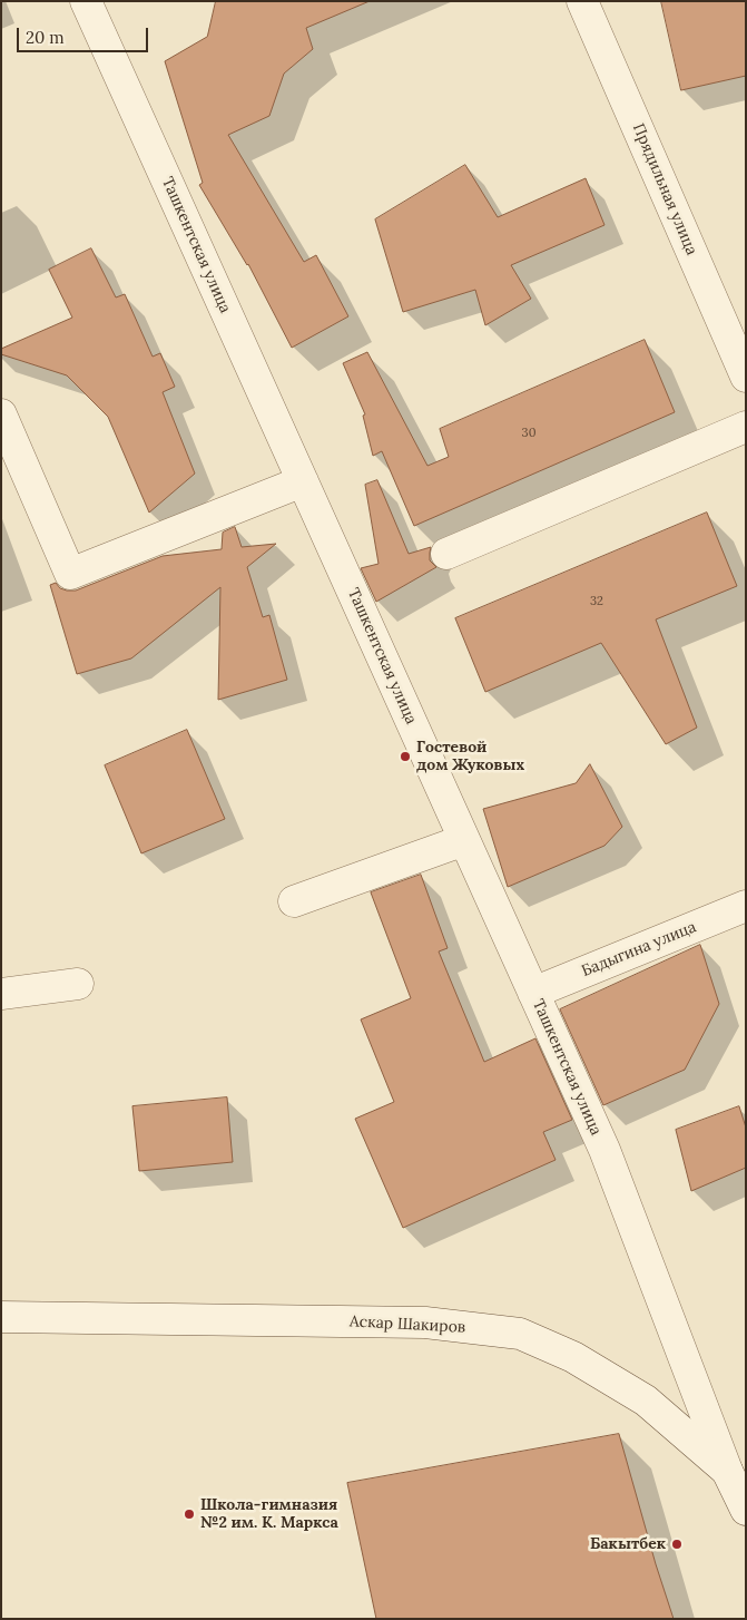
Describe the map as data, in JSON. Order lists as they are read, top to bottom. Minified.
{"streets":{"street":["Прядильная улица","Ташкентская улица","Бадыгина улица","Аскар Шакиров"]},"crossings":[["Ташкентская улица","Бадыгина улица"],["Ташкентская улица","Аскар Шакиров"]],"places":["Гостевой дом Жуковых","Школа-гимназия №2 им. К. Маркса","Бакытбек"],"house_numbers":["30","32"],"scale_bar":"20 m"}
